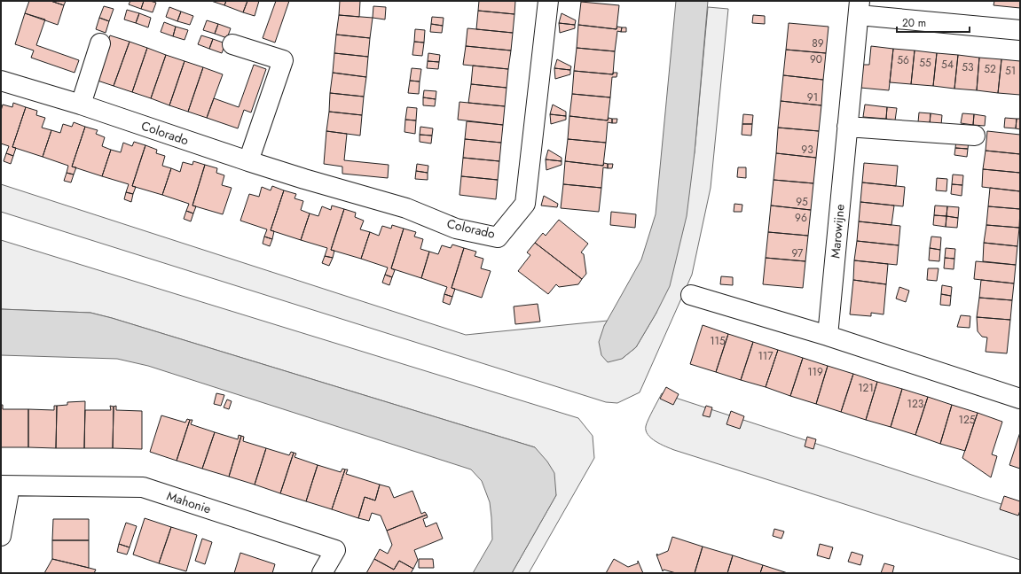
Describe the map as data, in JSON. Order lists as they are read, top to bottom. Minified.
{"streets":{"street":["Colorado","Marowijne","Mahonie"]},"house_numbers":["89","90","56","55","54","53","52","51","91","93","95","96","97","115","117","119","121","123","125"],"scale_bar":"20 m"}
